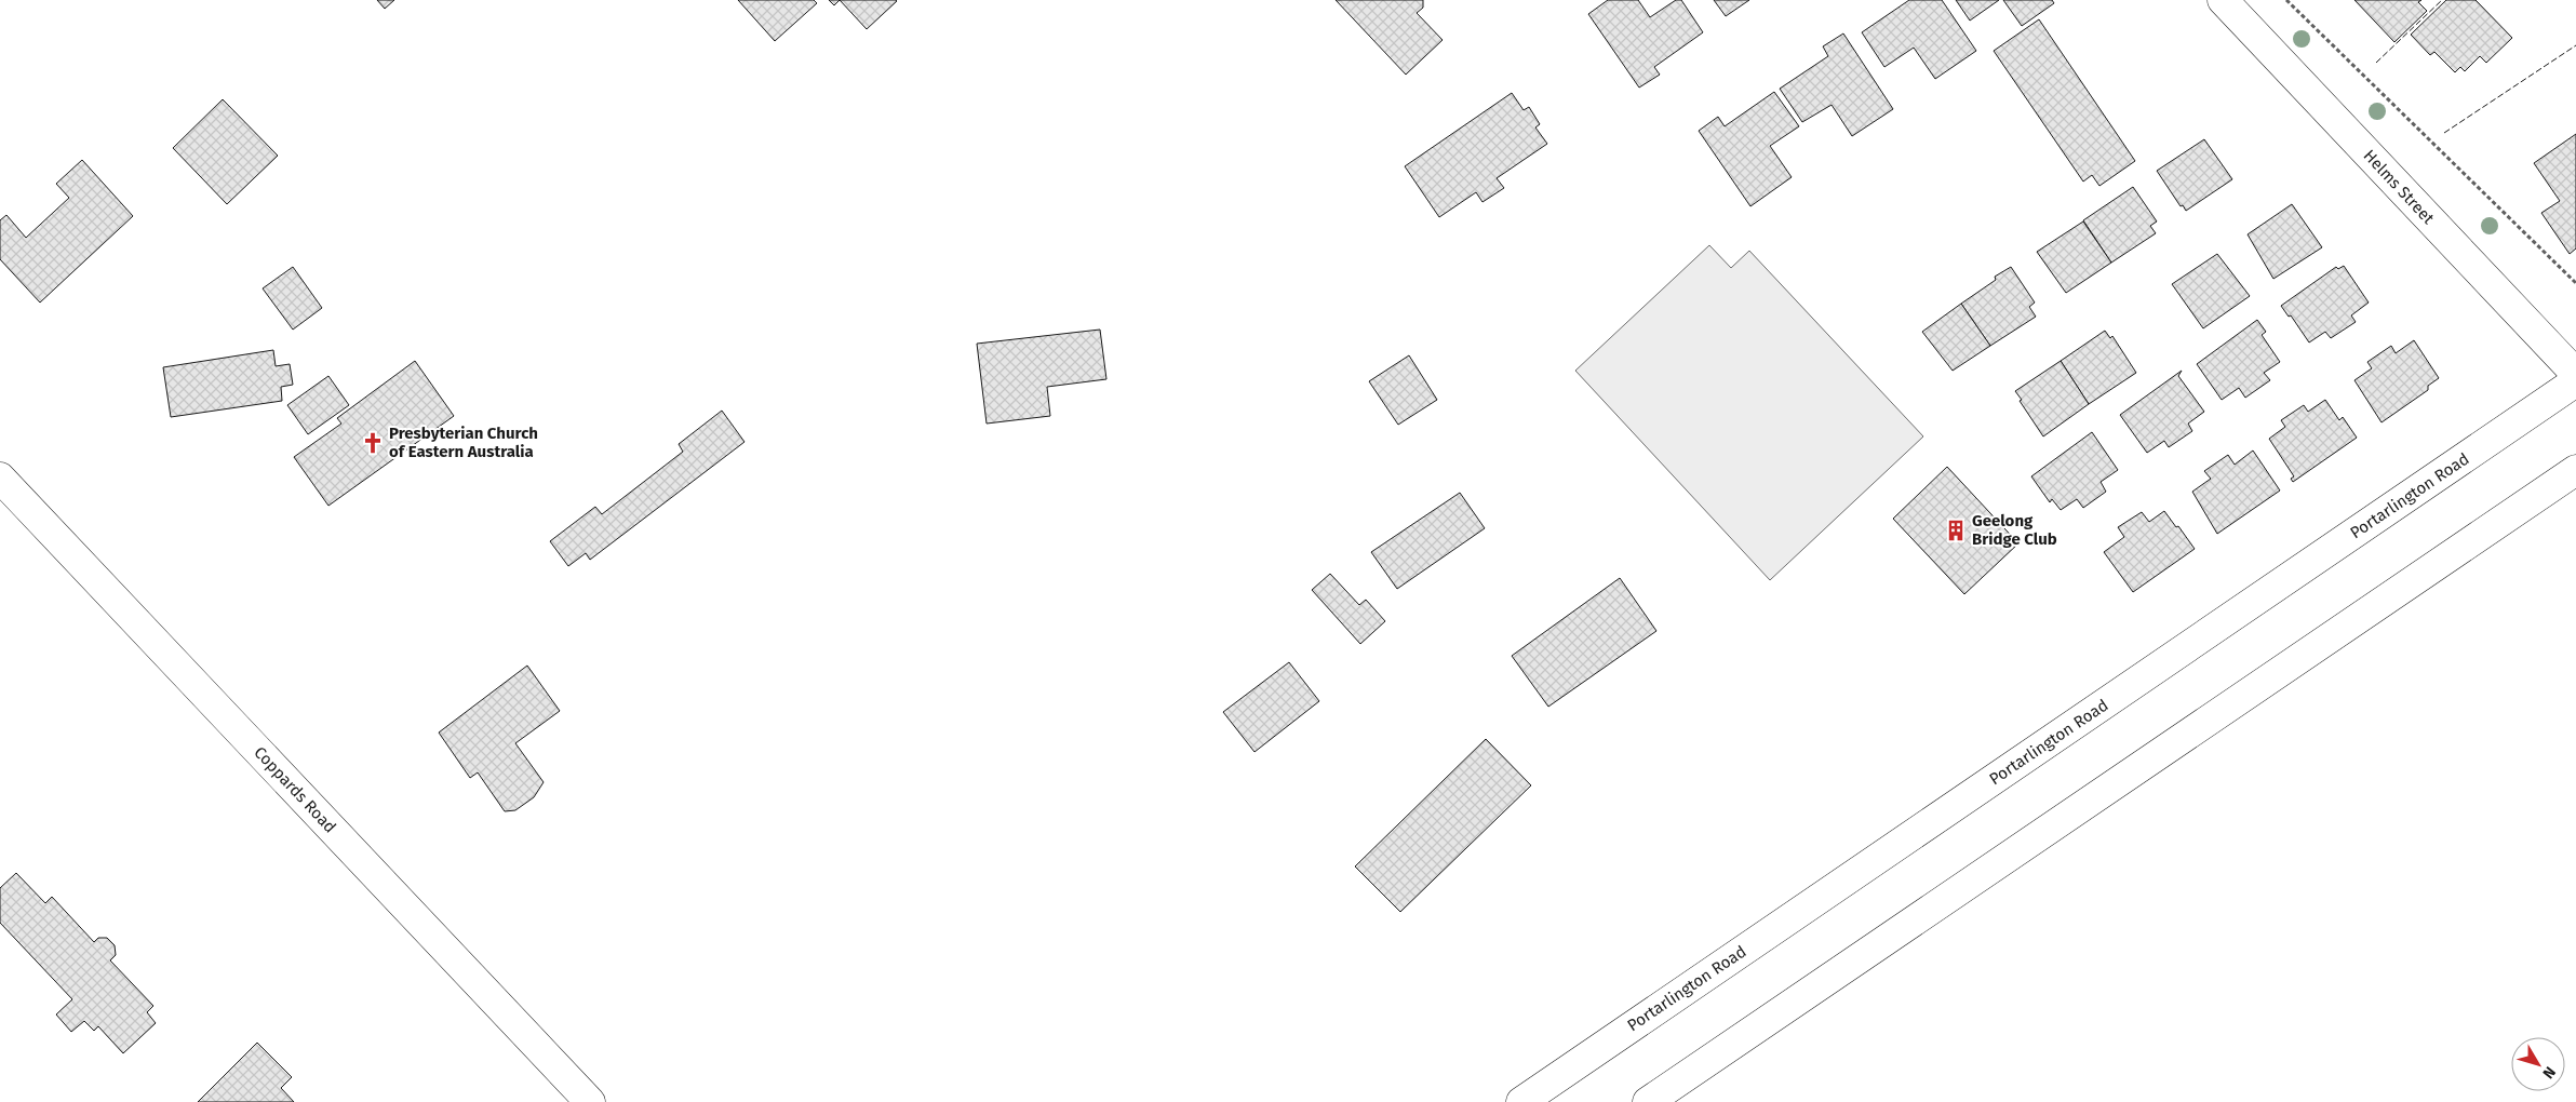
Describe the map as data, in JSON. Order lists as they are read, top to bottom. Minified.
{"streets":{"main road":["Helms Street","Portarlington Road","Coppards Road"]},"places":{"church":["Presbyterian Church of Eastern Australia"],"building":["Geelong Bridge Club"]},"north":"bottom right"}
